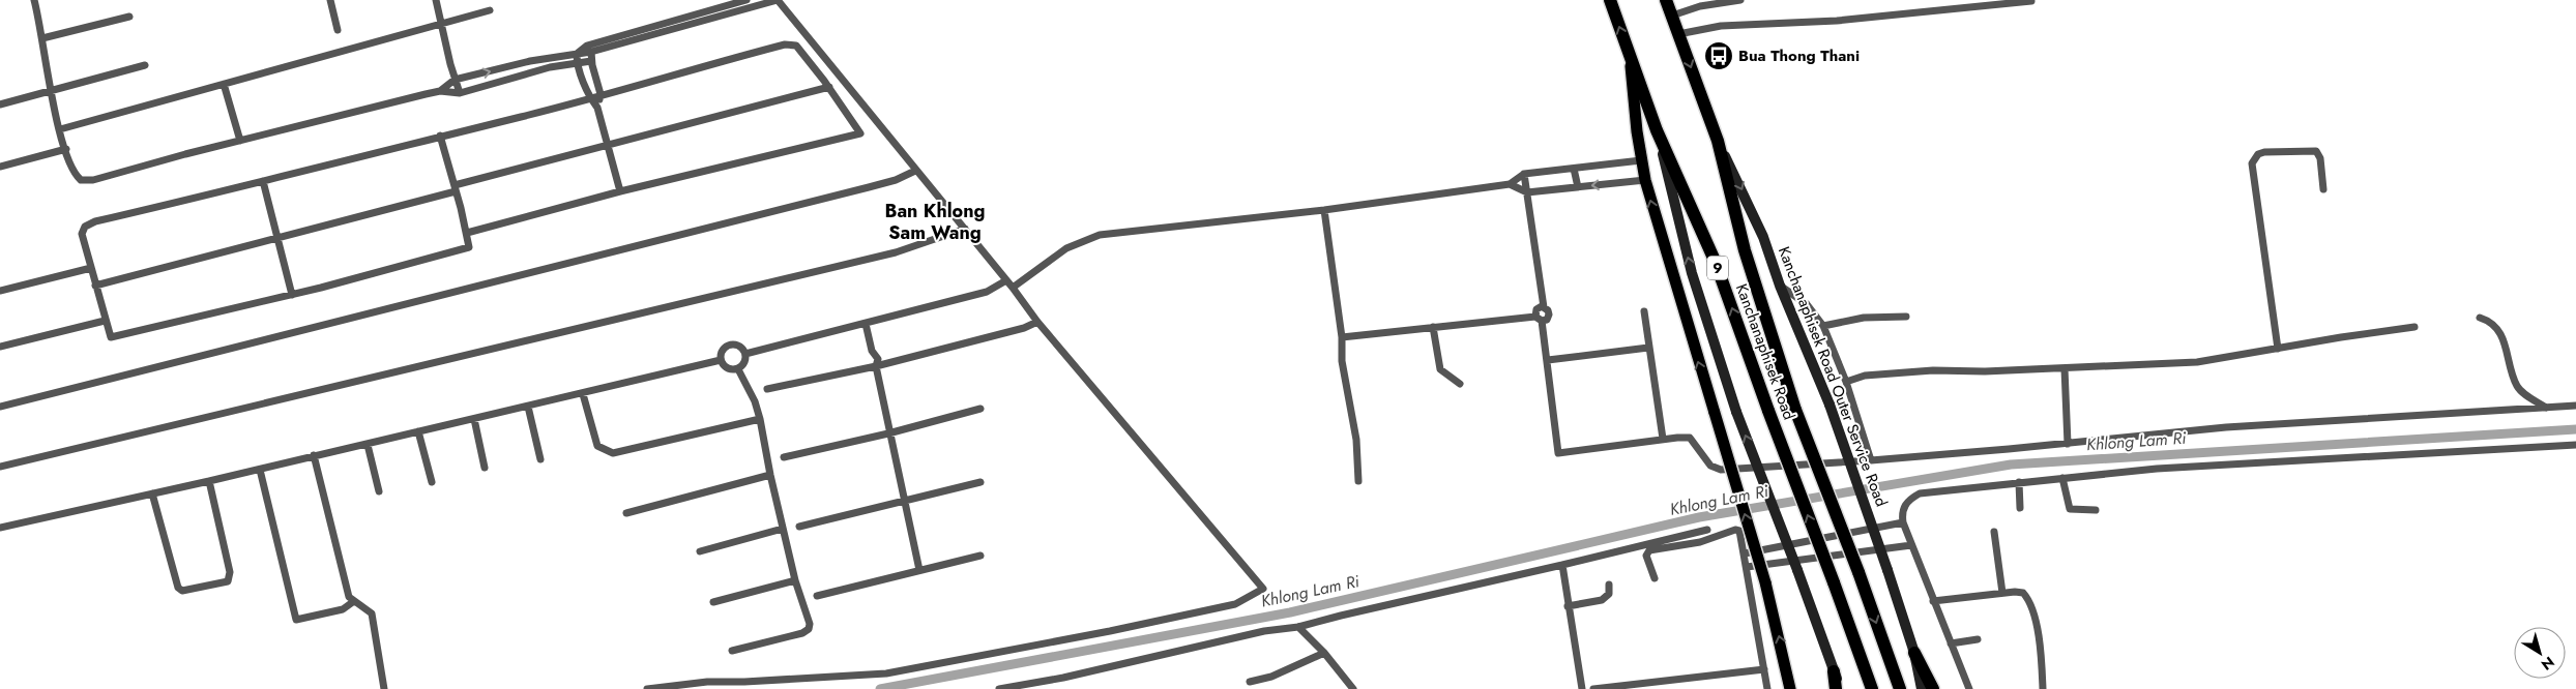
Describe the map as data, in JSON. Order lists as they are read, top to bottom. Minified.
{"streets":{"highway":["9","Kanchanaphisek Road"],"main road":["Kanchanaphisek Road Outer Service Road"]},"crossings":[["Kanchanaphisek Road","Kanchanaphisek Road Outer Service Road"]],"districts":["Ban Khlong Sam Wang"],"water":["Khlong Lam Ri"],"places":{"bus stop":["Bua Thong Thani"]},"north":"bottom right"}
